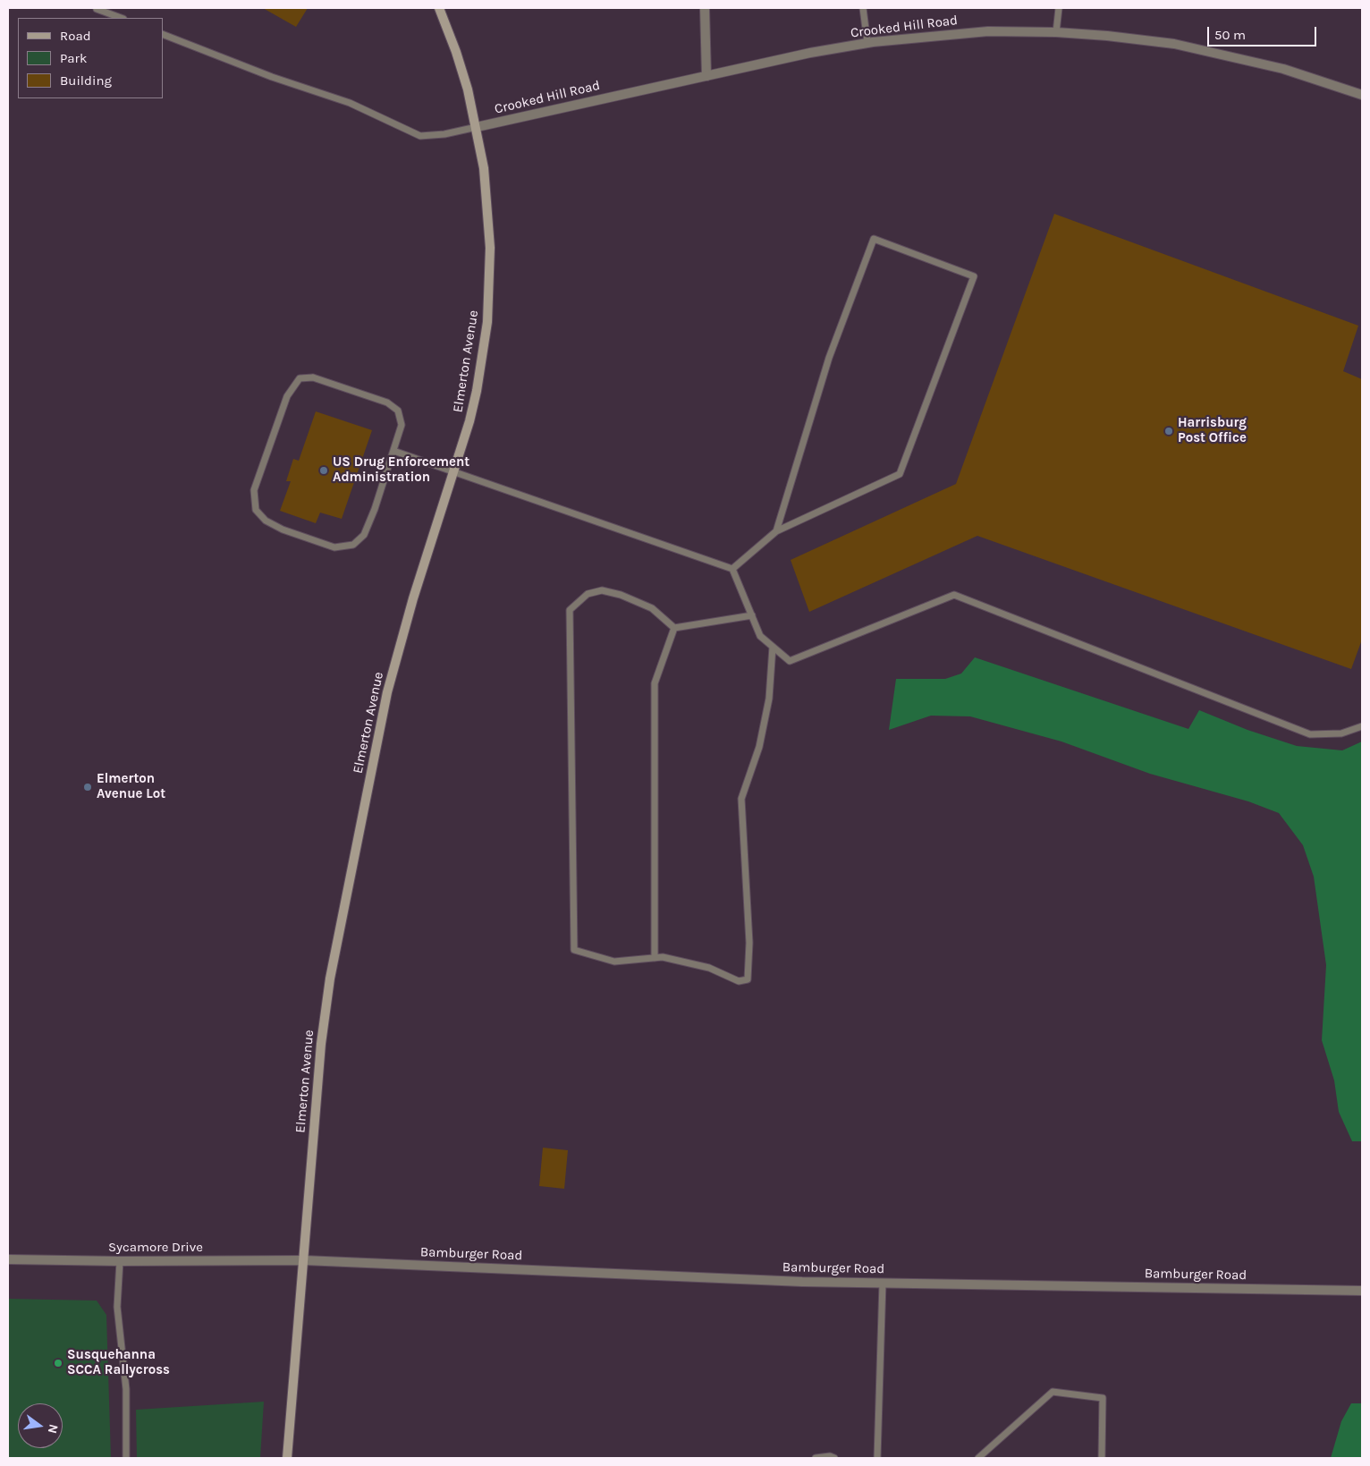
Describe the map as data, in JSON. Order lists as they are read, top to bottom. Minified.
{"streets":{"main road":["Elmerton Avenue"],"street":["Crooked Hill Road","Sycamore Drive","Bamburger Road"]},"crossings":[["Crooked Hill Road","Elmerton Avenue"],["Elmerton Avenue","Sycamore Drive"],["Elmerton Avenue","Bamburger Road"],["Sycamore Drive","Bamburger Road"]],"places":["Harrisburg Post Office","US Drug Enforcement Administration","Elmerton Avenue Lot","Susquehanna SCCA Rallycross"],"legend":["Road","Park","Building"],"scale_bar":"50 m","north":"right"}
